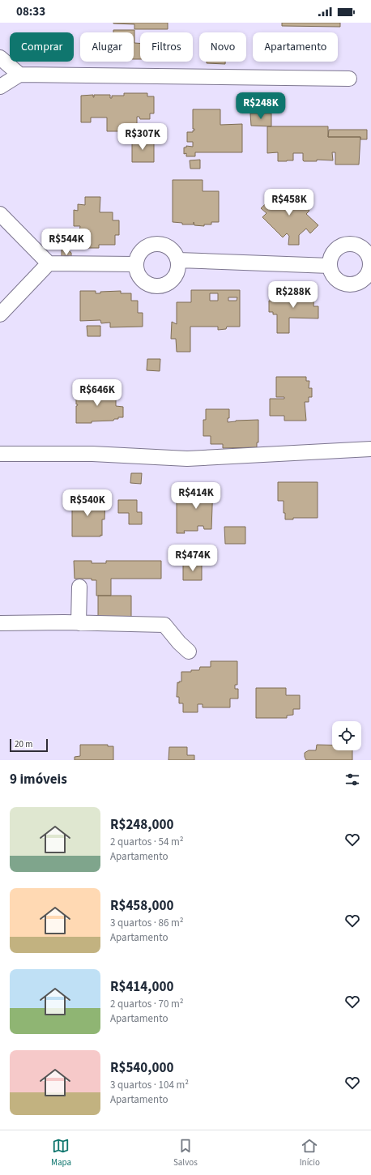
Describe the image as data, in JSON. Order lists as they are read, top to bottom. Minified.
{"scale_bar":"20 m","page":{"status":"08:33","chip":["Comprar","Alugar","Filtros","Novo","Apartamento"],"price":["R$248K","R$307K","R$458K","R$544K","R$288K","R$646K","R$414K","R$540K","R$474K"],"scale":"20 m","heading":"9 imóveis","list":[{"name":"R$248,000","note":"2 quartos · 54 m² · Apartamento"},{"name":"R$458,000","note":"3 quartos · 86 m² · Apartamento"},{"name":"R$414,000","note":"2 quartos · 70 m² · Apartamento"},{"name":"R$540,000","note":"3 quartos · 104 m² · Apartamento"}],"tabs":["Mapa","Salvos","Início"]}}
